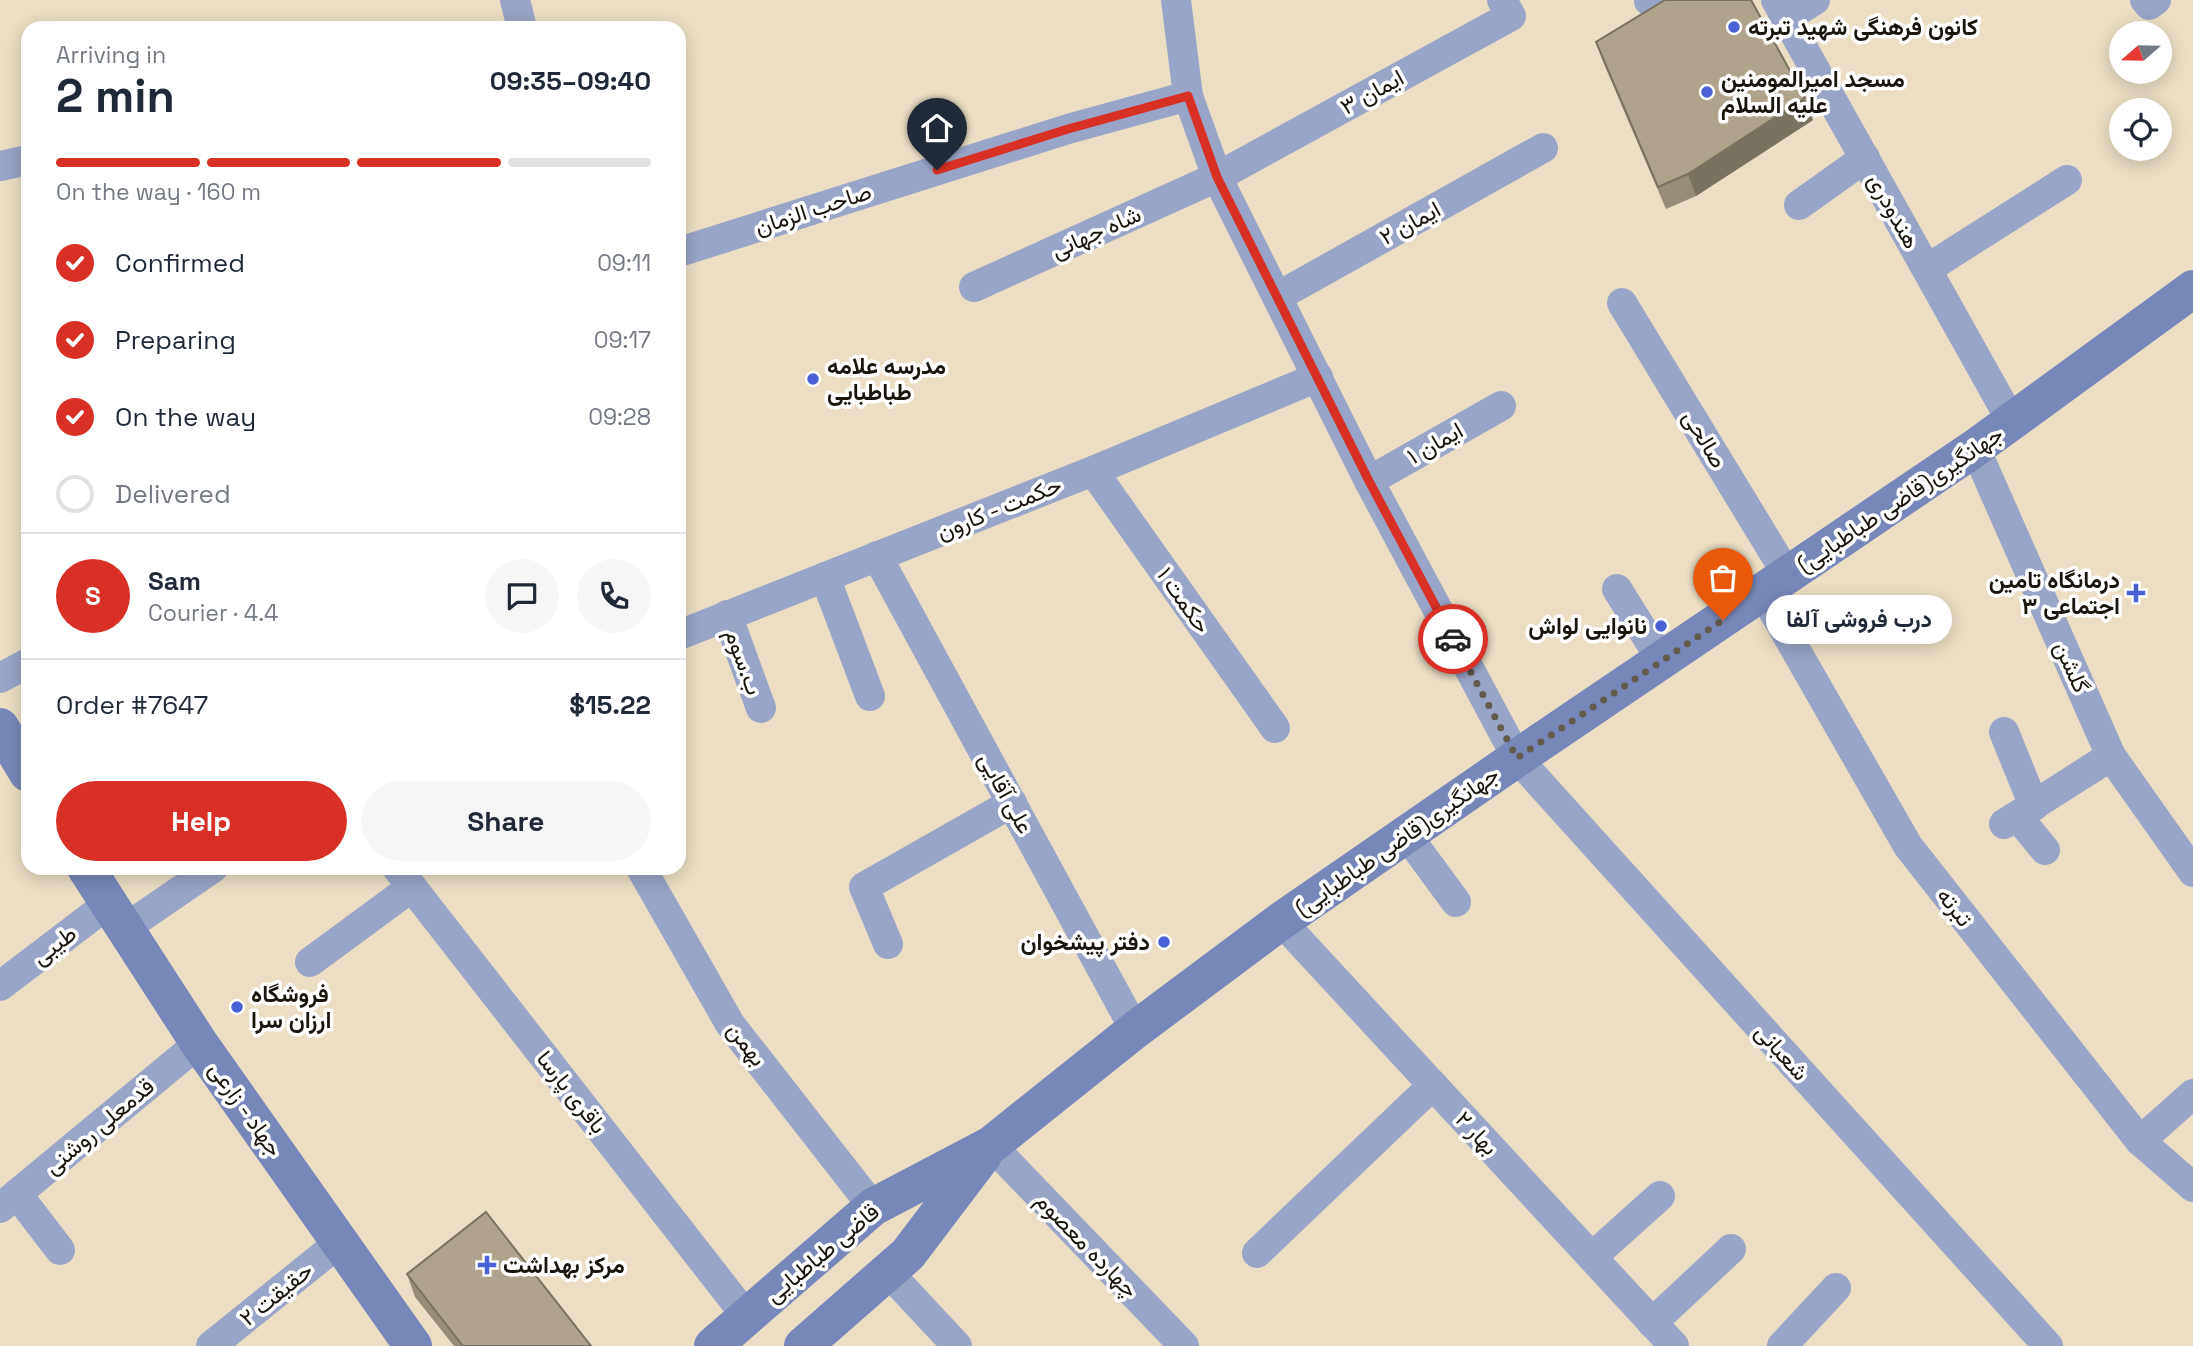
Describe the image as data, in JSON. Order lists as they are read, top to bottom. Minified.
{"streets":{"street":["ایمان ۳","صاحب الزمان","هندودری","ایمان ۲","شاه جهانی","صالحی","ایمان ۱","جهانگیری(قاضی طباطبایی)","حکمت - کارون","حکمت ۱","ب.سوم","گلشن","علی آقایی","تبرته","طیبی","بهمن","شعبانی","باقری پارسا","جهاد - زارعی","قدمعلی روشنی","بهار ۲","چهارده معصوم","قاضی طباطبایی","حقیقت ۲"]},"crossings":[["ایمان ۳","شاه جهانی"],["ایمان ۳","شعبانی"],["صاحب الزمان","شعبانی"],["هندودری","جهانگیری(قاضی طباطبایی)"],["ایمان ۲","شعبانی"],["شاه جهانی","شعبانی"],["صالحی","جهانگیری(قاضی طباطبایی)"],["صالحی","تبرته"],["ایمان ۱","شعبانی"],["جهانگیری(قاضی طباطبایی)","گلشن"],["جهانگیری(قاضی طباطبایی)","علی آقایی"],["جهانگیری(قاضی طباطبایی)","تبرته"],["جهانگیری(قاضی طباطبایی)","شعبانی"],["جهانگیری(قاضی طباطبایی)","بهار ۲"],["جهانگیری(قاضی طباطبایی)","چهارده معصوم"],["جهانگیری(قاضی طباطبایی)","قاضی طباطبایی"],["حکمت - کارون","حکمت ۱"],["حکمت - کارون","ب.سوم"],["حکمت - کارون","علی آقایی"],["حکمت - کارون","شعبانی"],["طیبی","جهاد - زارعی"],["بهمن","قاضی طباطبایی"],["باقری پارسا","قاضی طباطبایی"],["جهاد - زارعی","قدمعلی روشنی"],["جهاد - زارعی","حقیقت ۲"],["چهارده معصوم","قاضی طباطبایی"]],"places":{"other":["کانون فرهنگی شهید تبرته","مسجد امیرالمومنین علیه السلام","مدرسه علامه طباطبایی","درب فروشی آلفا","نانوایی لواش","دفتر پیشخوان","فروشگاه ارزان سرا"],"health":["درمانگاه تامین اجتماعی ۳","مرکز بهداشت"]},"north":"left","page":{"heading":["2 min","Arriving in","09:35–09:40"],"panel":["Sam","Courier · 4.4","Order #7647","$15.22"],"bar":"On the way · 160 m","list":[["Confirmed","09:11"],["Preparing","09:17"],["On the way","09:28"],"Delivered"],"round":"S","bubble":"درب فروشی آلفا","buttons":["Help","Share"]}}
